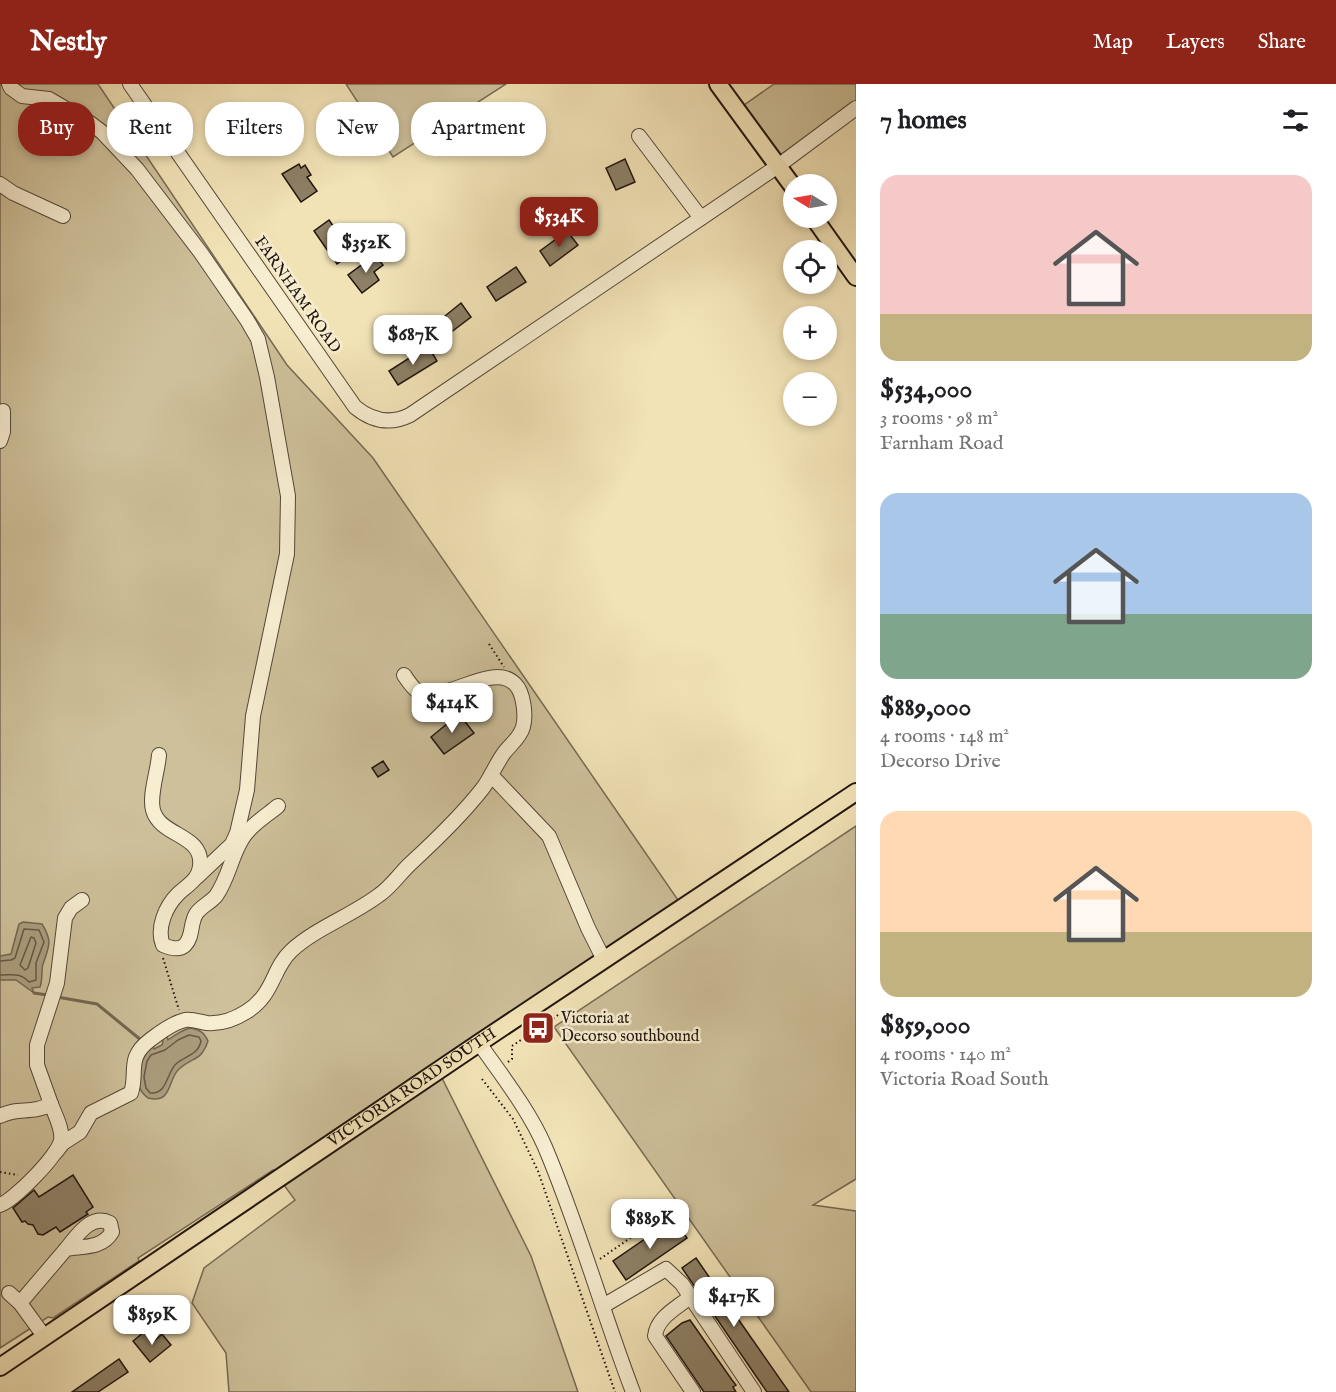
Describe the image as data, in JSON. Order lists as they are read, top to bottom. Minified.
{"streets":{"main road":["VICTORIA ROAD SOUTH"],"street":["FARNHAM ROAD"]},"places":{"bus stop":["Victoria at Decorso southbound"]},"north":"left","page":{"header":"Nestly","nav":["Map","Layers","Share"],"heading":"7 homes","chip":["Buy","Rent","Filters","New","Apartment"],"list":[{"name":"$534,000","note":"3 rooms · 98 m² · Farnham Road"},{"name":"$889,000","note":"4 rooms · 148 m² · Decorso Drive"},{"name":"$859,000","note":"4 rooms · 140 m² · Victoria Road South"}],"map_buttons":["+","−"],"price":["$534K","$352K","$687K","$414K","$889K","$417K","$859K"]}}
